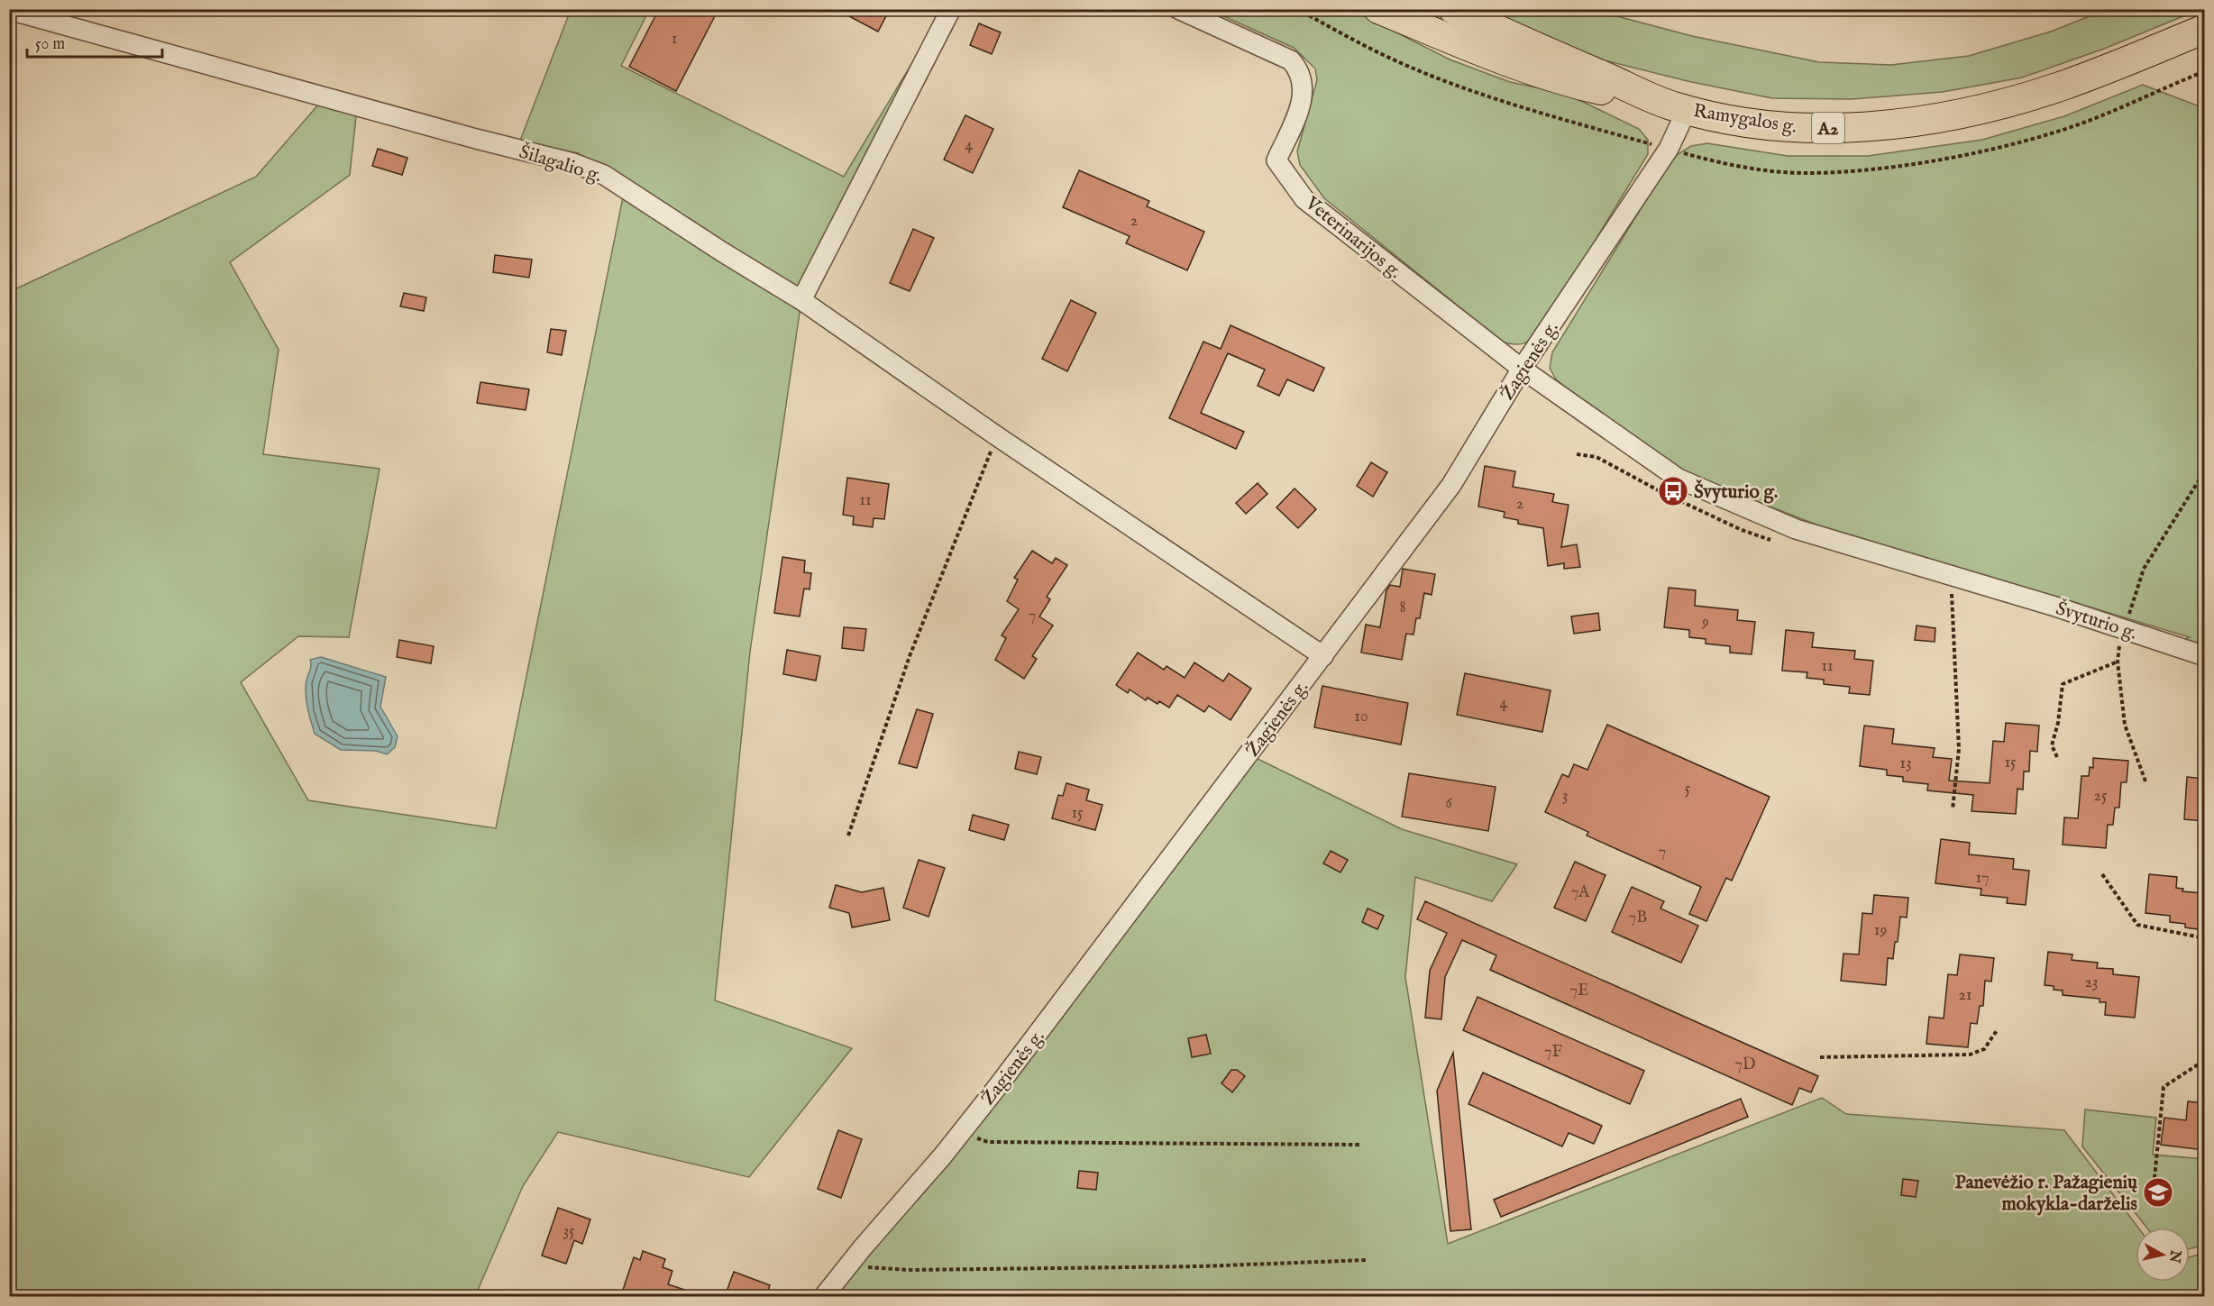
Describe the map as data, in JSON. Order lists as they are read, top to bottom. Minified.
{"streets":{"highway":["Ramygalos g.","A2"],"street":["Šilagalio g.","Veterinarijos g.","Žagienės g.","Švyturio g."]},"crossings":[["Ramygalos g.","A2"],["Ramygalos g.","Žagienės g."],["A2","Žagienės g."],["Šilagalio g.","Žagienės g."],["Veterinarijos g.","Žagienės g."],["Veterinarijos g.","Švyturio g."],["Žagienės g.","Švyturio g."]],"places":{"bus stop":["Švyturio g."],"school or university":["Panevėžio r. Pažagienių mokykla-darželis"]},"house_numbers":["1","4","2","11","2","8","7","9","11","4","10","15","13","5","3","25","6","15","7","17","7A","7B","19","23","7E","21","7F","7D","35"],"scale_bar":"50 m","north":"right"}
